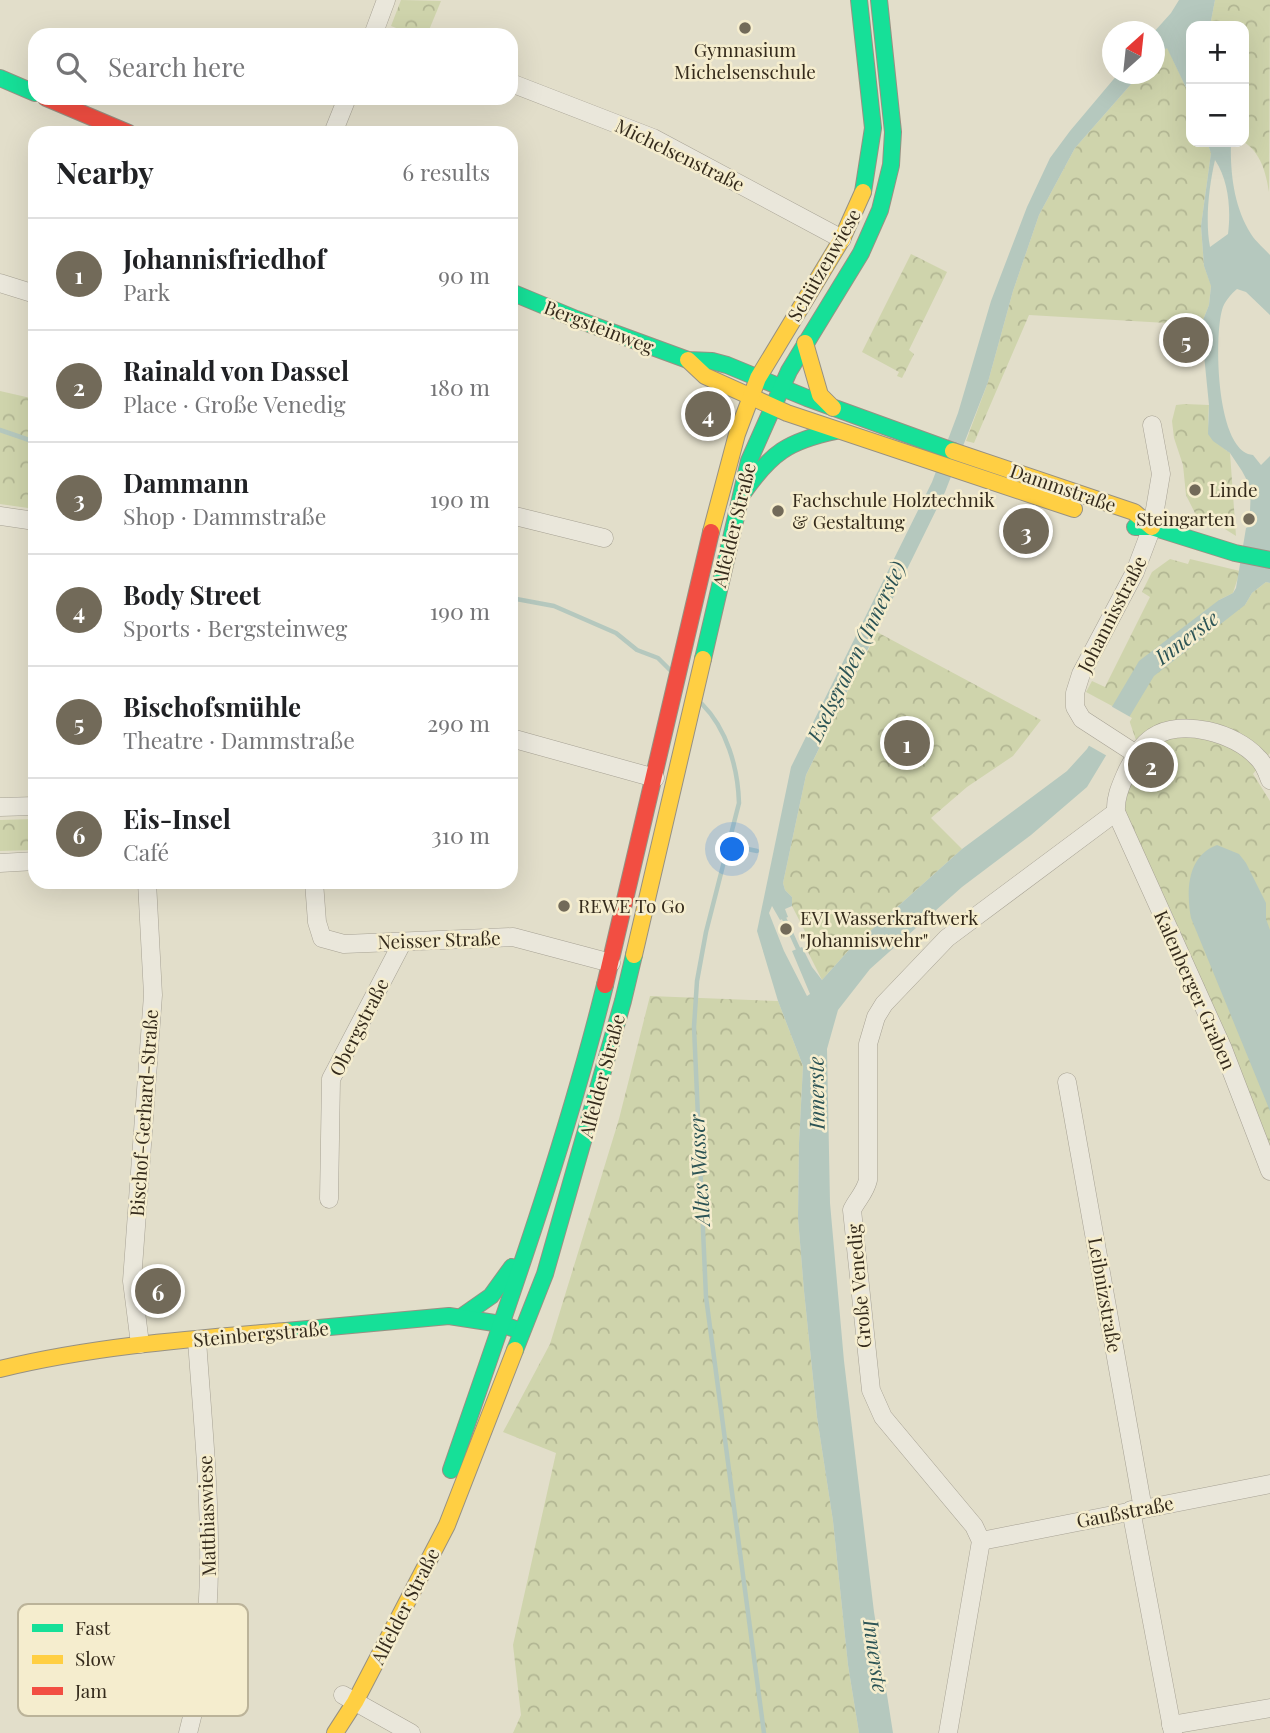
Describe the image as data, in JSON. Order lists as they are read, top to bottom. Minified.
{"streets":{"main road":["Schützenwiese","Bergsteinweg","Dammstraße","Alfelder Straße","Steinbergstraße"],"street":["Michelsenstraße","Johannisstraße","Neisser Straße","Kalenberger Graben","Obergstraße","Bischof-Gerhard-Straße","Große Venedig","Leibnizstraße","Gaußstraße","Matthiaswiese"]},"crossings":[["Michelsenstraße","Schützenwiese"],["Schützenwiese","Bergsteinweg"],["Schützenwiese","Alfelder Straße"],["Bergsteinweg","Alfelder Straße"],["Dammstraße","Johannisstraße"],["Alfelder Straße","Neisser Straße"],["Alfelder Straße","Steinbergstraße"],["Neisser Straße","Obergstraße"],["Kalenberger Graben","Große Venedig"],["Bischof-Gerhard-Straße","Steinbergstraße"],["Große Venedig","Gaußstraße"],["Leibnizstraße","Gaußstraße"],["Steinbergstraße","Matthiaswiese"]],"water":["Innerste","Eselsgraben (Innerste)","Altes Wasser"],"places":["Gymnasium Michelsenschule","Linde","Fachschule Holztechnik & Gestaltung","Steingarten","REWE To Go","EVI Wasserkraftwerk \"Johanniswehr\""],"legend":["Fast","Slow","Jam"],"north":"top right","page":{"map_buttons":["+","−"],"search":"Search here","heading":["Nearby","6 results"],"list":[{"mark":"1","name":"Johannisfriedhof","note":"Park","value":"90 m"},{"mark":"2","name":"Rainald von Dassel","note":"Place · Große Venedig","value":"180 m"},{"mark":"3","name":"Dammann","note":"Shop · Dammstraße","value":"190 m"},{"mark":"4","name":"Body Street","note":"Sports · Bergsteinweg","value":"190 m"},{"mark":"5","name":"Bischofsmühle","note":"Theatre · Dammstraße","value":"290 m"},{"mark":"6","name":"Eis-Insel","note":"Café","value":"310 m"}],"pins":["5","4","3","1","2","6"]}}
